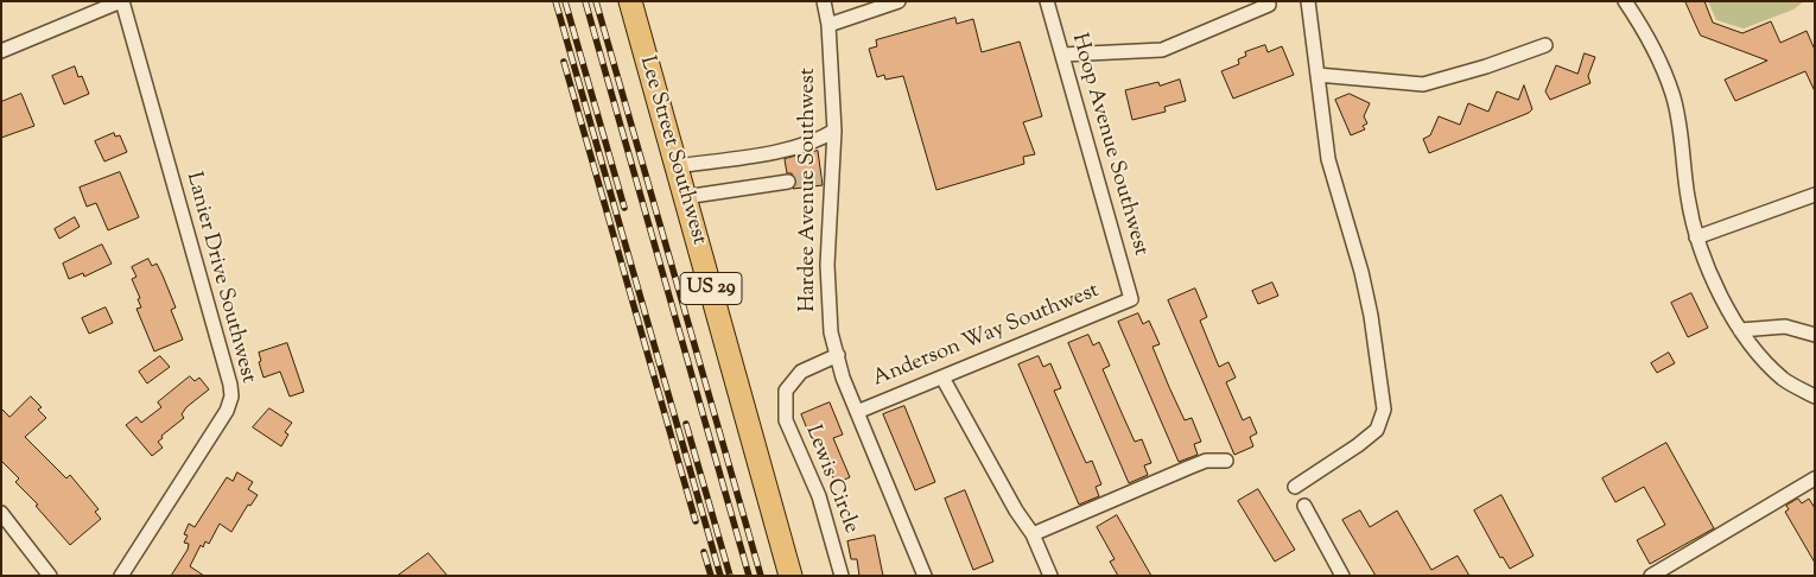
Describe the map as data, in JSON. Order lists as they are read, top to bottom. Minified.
{"streets":{"main road":["Lee Street Southwest","US 29"],"street":["Hoop Avenue Southwest","Hardee Avenue Southwest","Lanier Drive Southwest","Anderson Way Southwest","Lewis Circle"]},"crossings":[["Hoop Avenue Southwest","Anderson Way Southwest"],["Hardee Avenue Southwest","Anderson Way Southwest"],["Hardee Avenue Southwest","Lewis Circle"]]}
